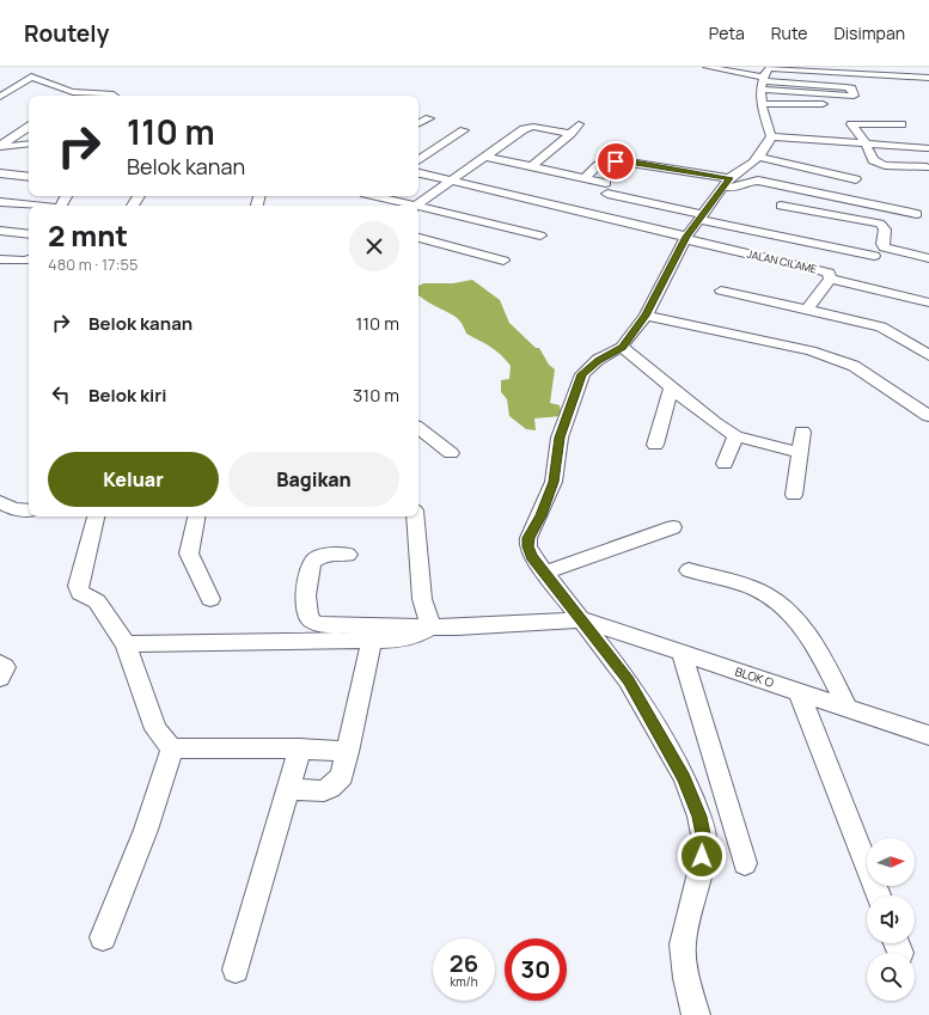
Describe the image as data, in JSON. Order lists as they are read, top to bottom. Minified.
{"streets":{"street":["JALAN CILAME","BLOK O"]},"north":"right","page":{"header":"Routely","nav":["Peta","Rute","Disimpan"],"turn":["110 m","Belok kanan"],"heading":["2 mnt","480 m · 17:55"],"list":[{"name":"Belok kanan","value":"110 m"},{"name":"Belok kiri","value":"310 m"}],"buttons":["Keluar","Bagikan"],"speed":"26 km/h","limit":"30"}}
